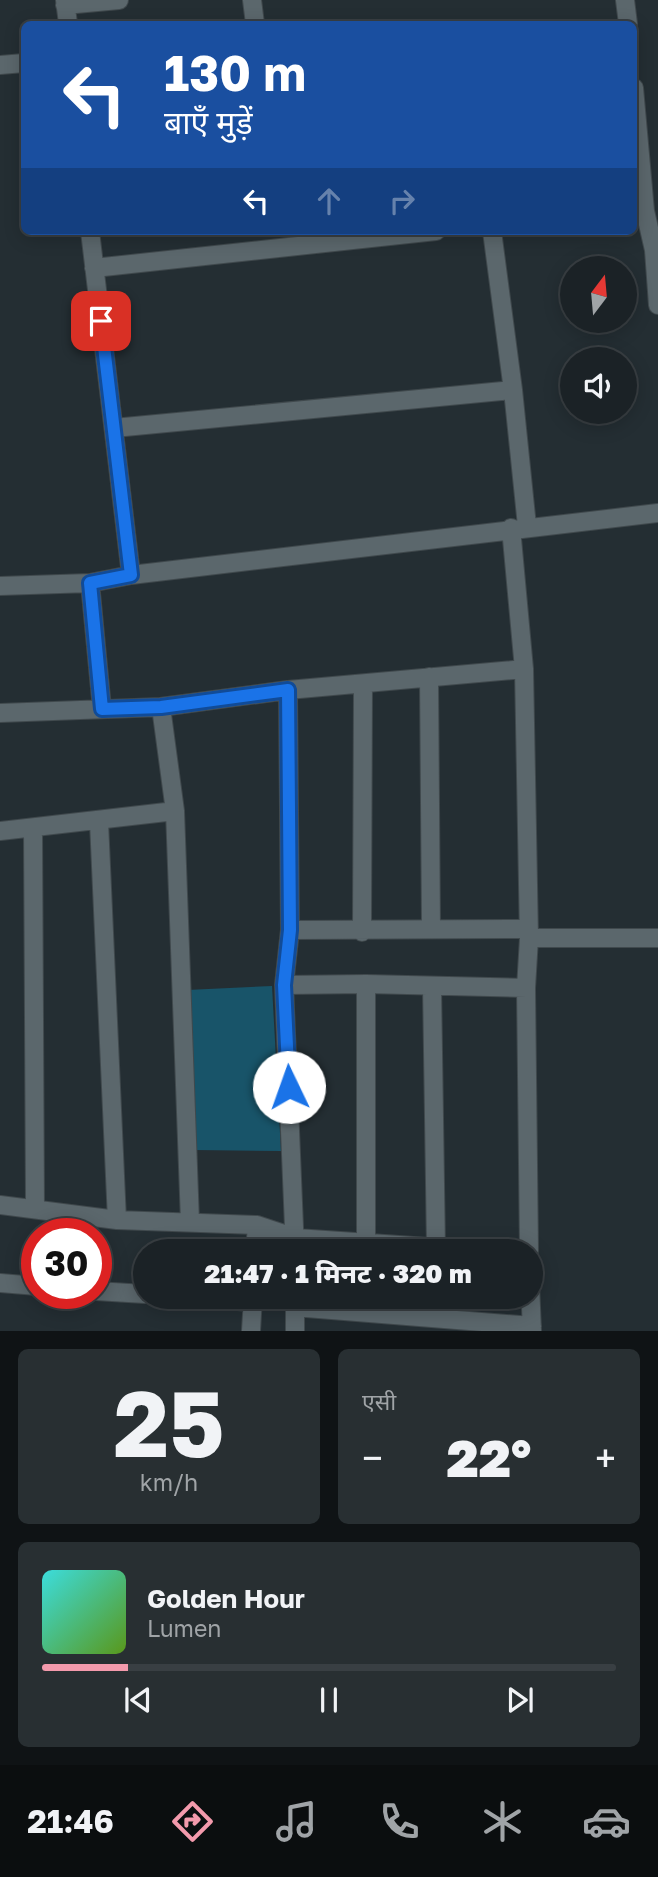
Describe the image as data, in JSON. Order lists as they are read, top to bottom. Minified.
{"north":"top","page":{"turn":["130 m","बाएँ मुड़ें"],"limit":"30","trip":"21:47 · 1 मिनट · 320 m","tile":[["25","km/h"],"एसी"],"heat":["−","22°","+"],"song":["Golden Hour","Lumen"],"tabs":"21:46"}}
